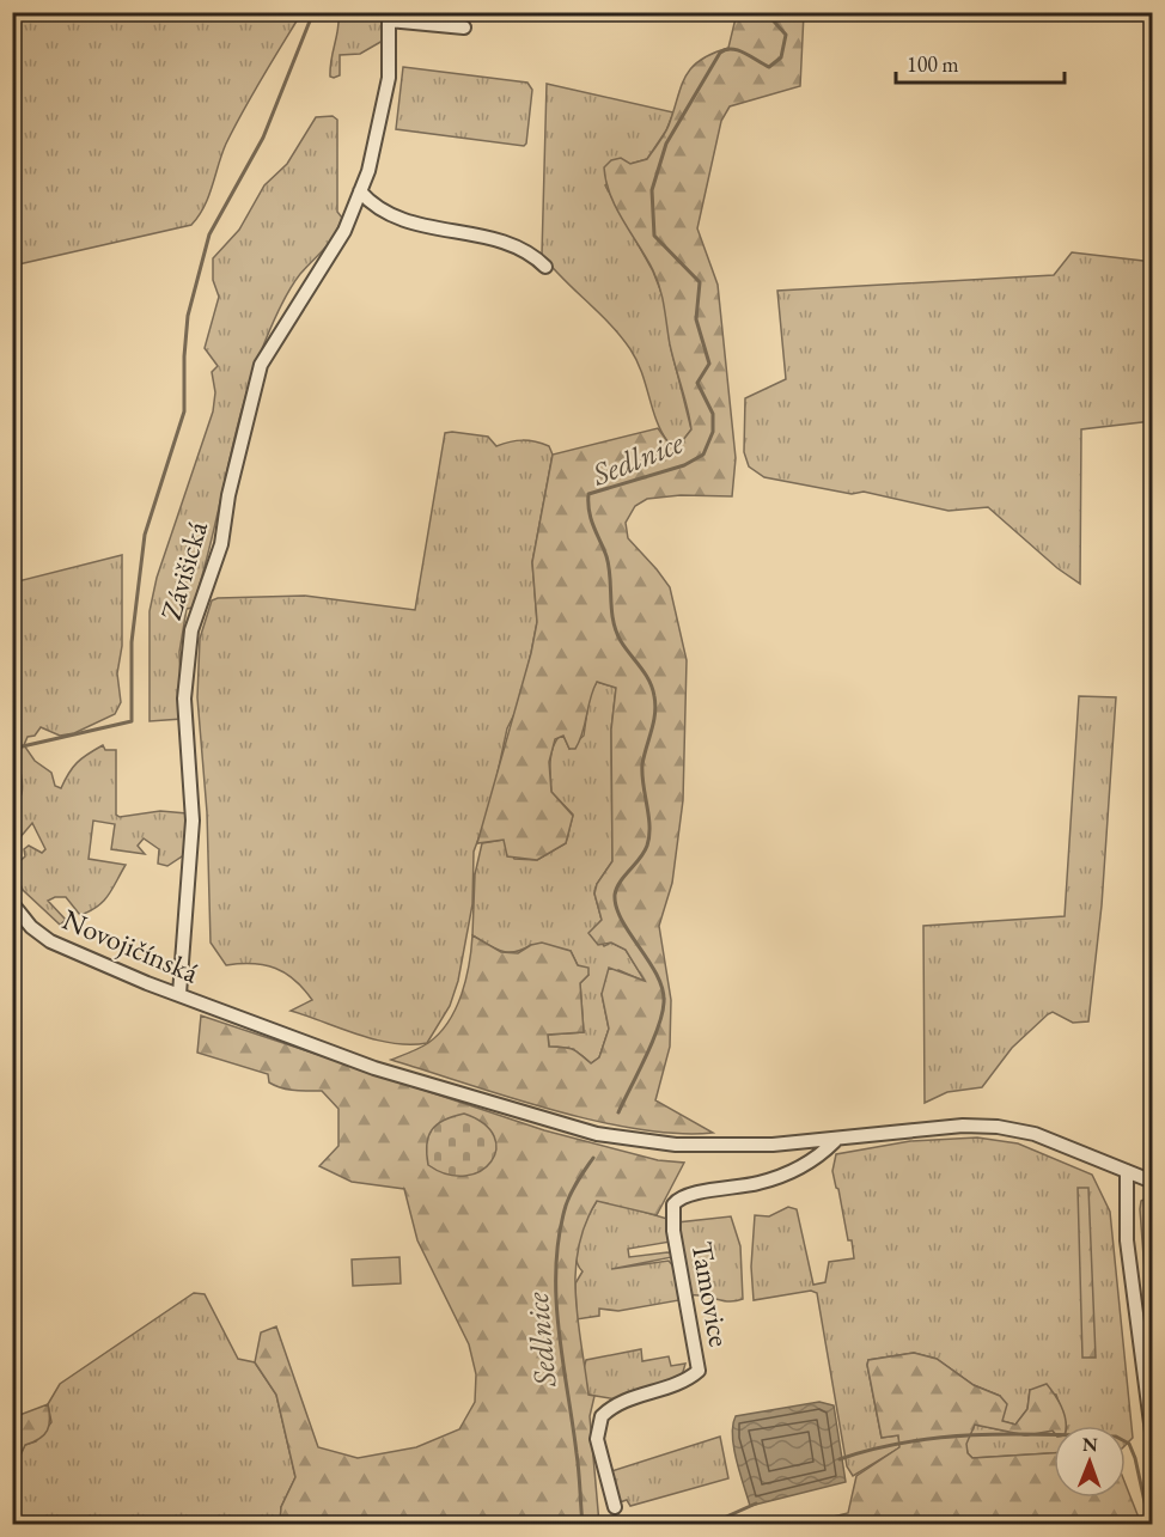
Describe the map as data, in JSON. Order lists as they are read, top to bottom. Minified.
{"streets":{"street":["Závišická","Novojičínská","Tamovice"]},"crossings":[["Závišická","Novojičínská"],["Novojičínská","Tamovice"]],"water":["Sedlnice"],"scale_bar":"100 m","north":"top"}
